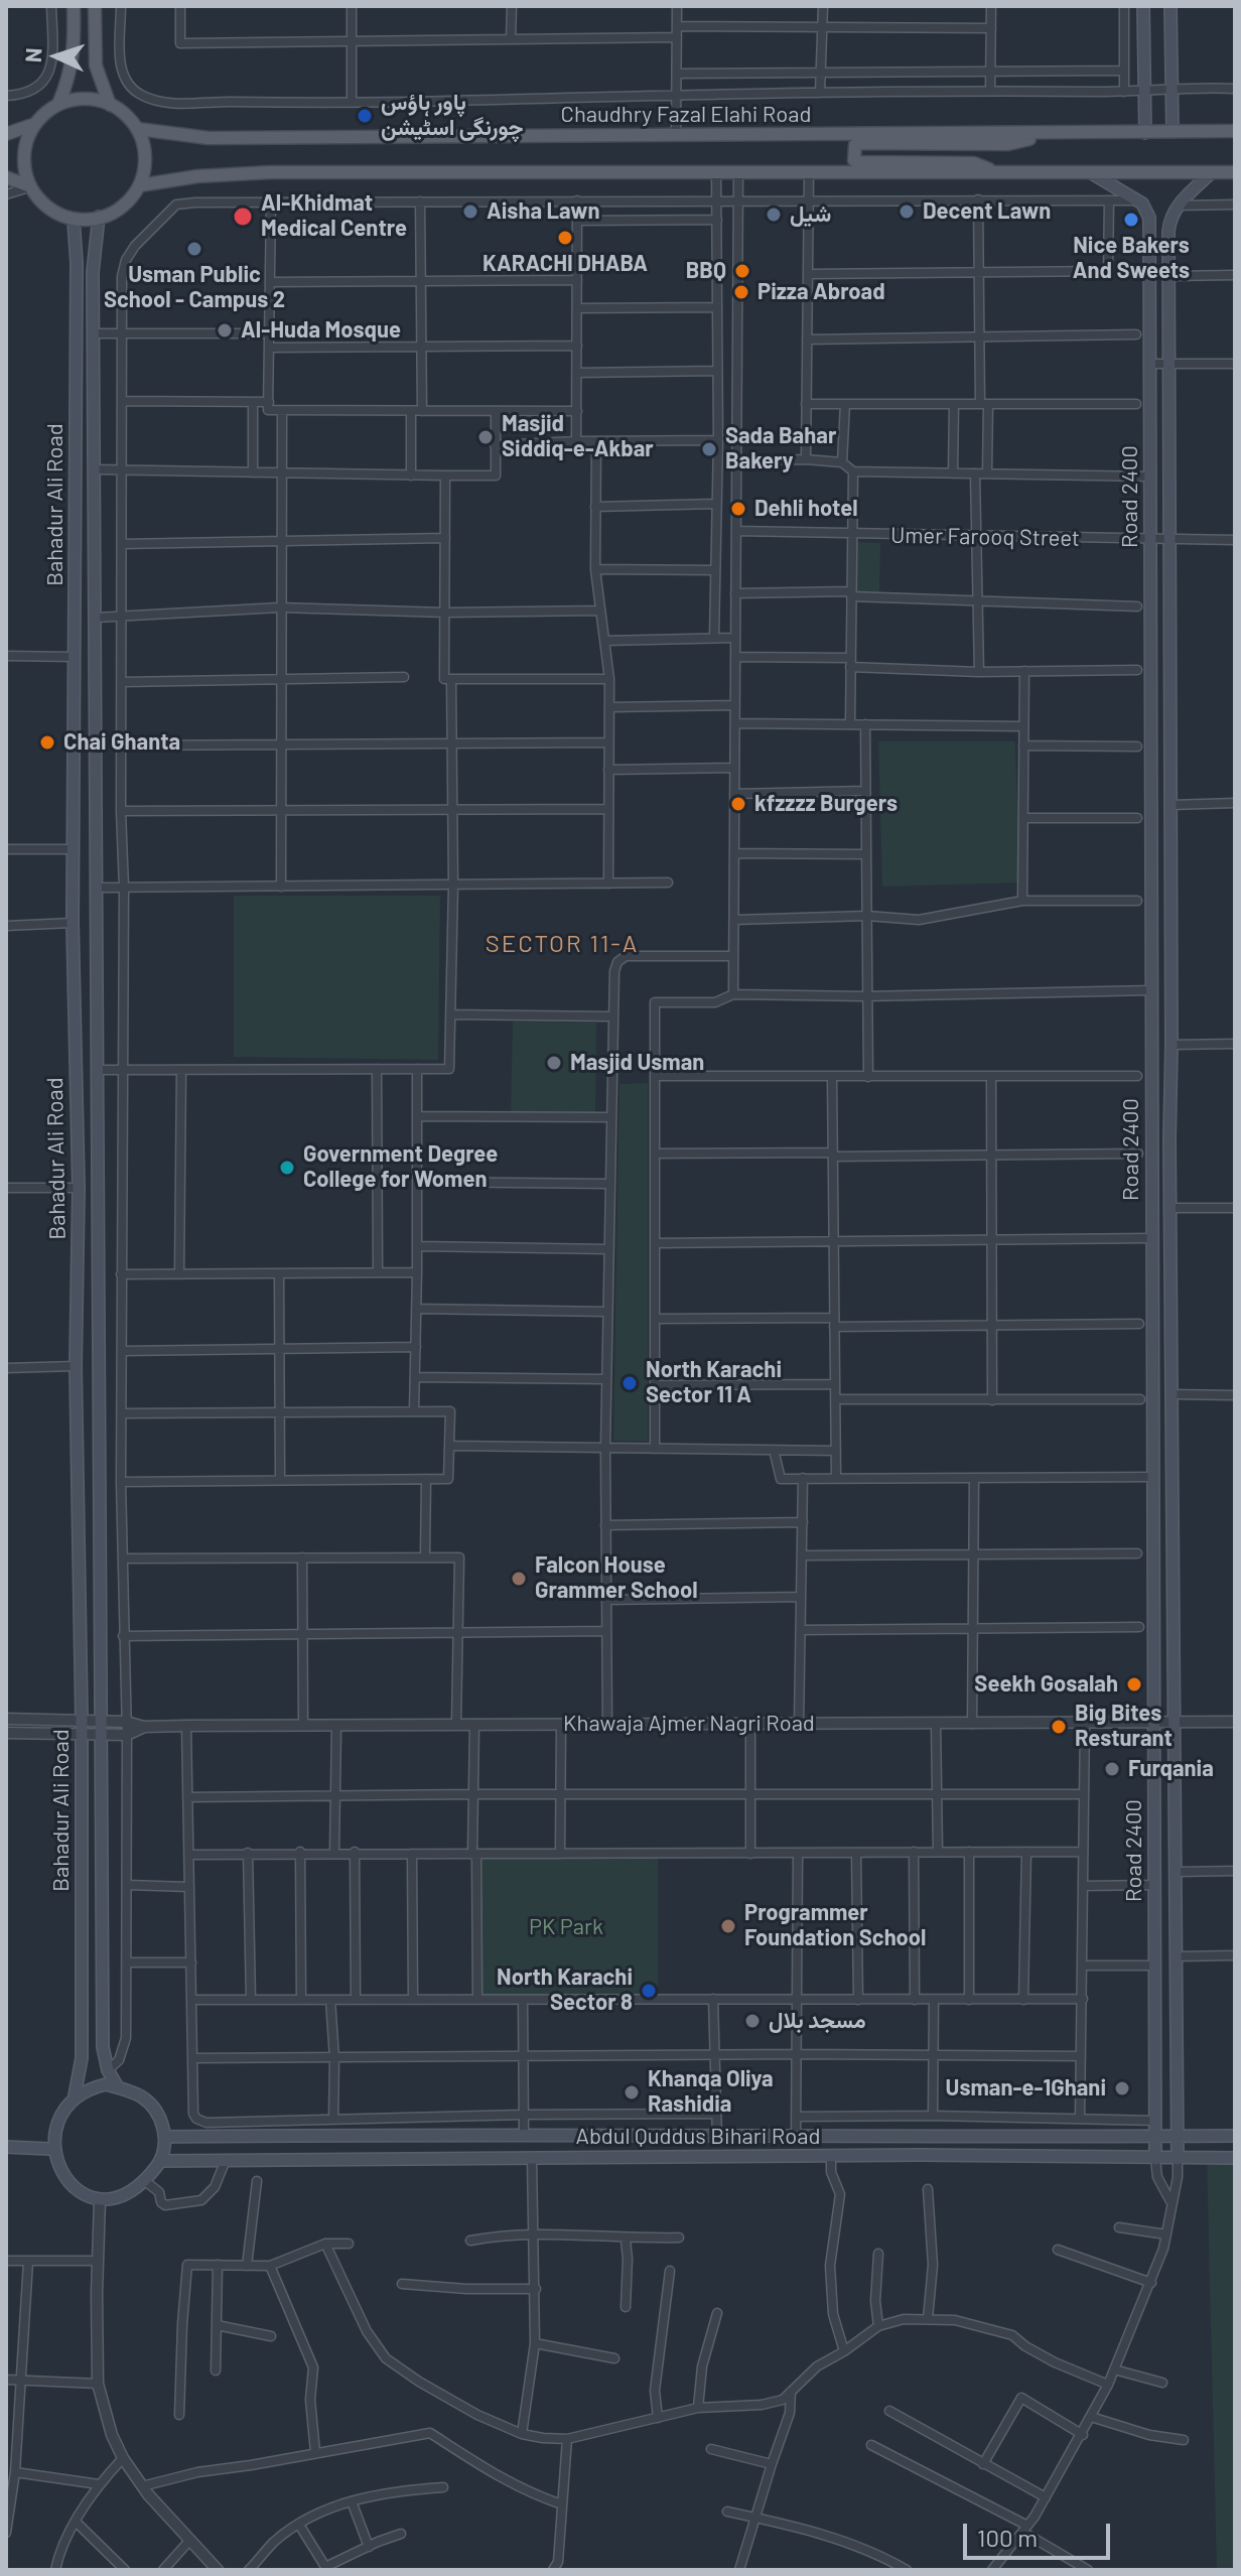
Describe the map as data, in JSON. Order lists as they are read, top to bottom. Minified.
{"streets":{"main road":["Chaudhry Fazal Elahi Road","Road 2400","Bahadur Ali Road","Abdul Quddus Bihari Road"],"street":["Umer Farooq Street","Khawaja Ajmer Nagri Road"]},"crossings":[["Chaudhry Fazal Elahi Road","Bahadur Ali Road"],["Road 2400","Umer Farooq Street"],["Road 2400","Khawaja Ajmer Nagri Road"],["Road 2400","Abdul Quddus Bihari Road"],["Bahadur Ali Road","Khawaja Ajmer Nagri Road"],["Bahadur Ali Road","Abdul Quddus Bihari Road"]],"districts":["SECTOR 11-A"],"parks":["PK Park"],"places":["پاور ہاؤس چورنگی اسٹیشن","Aisha Lawn","Decent Lawn","شیل","Al-Khidmat Medical Centre","Nice Bakers And Sweets","KARACHI DHABA","Usman Public School - Campus 2","BBQ","Pizza Abroad","Al-Huda Mosque","Masjid Siddiq-e-Akbar","Sada Bahar Bakery","Dehli hotel","Chai Ghanta","kfzzzz Burgers","Masjid Usman","Government Degree College for Women","North Karachi Sector 11 A","Falcon House Grammer School","Seekh Gosalah","Big Bites Resturant","Furqania","Programmer Foundation School","North Karachi Sector 8","مسجد بلال","Usman-e-1Ghani","Khanqa Oliya Rashidia"],"scale_bar":"100 m","north":"left"}
